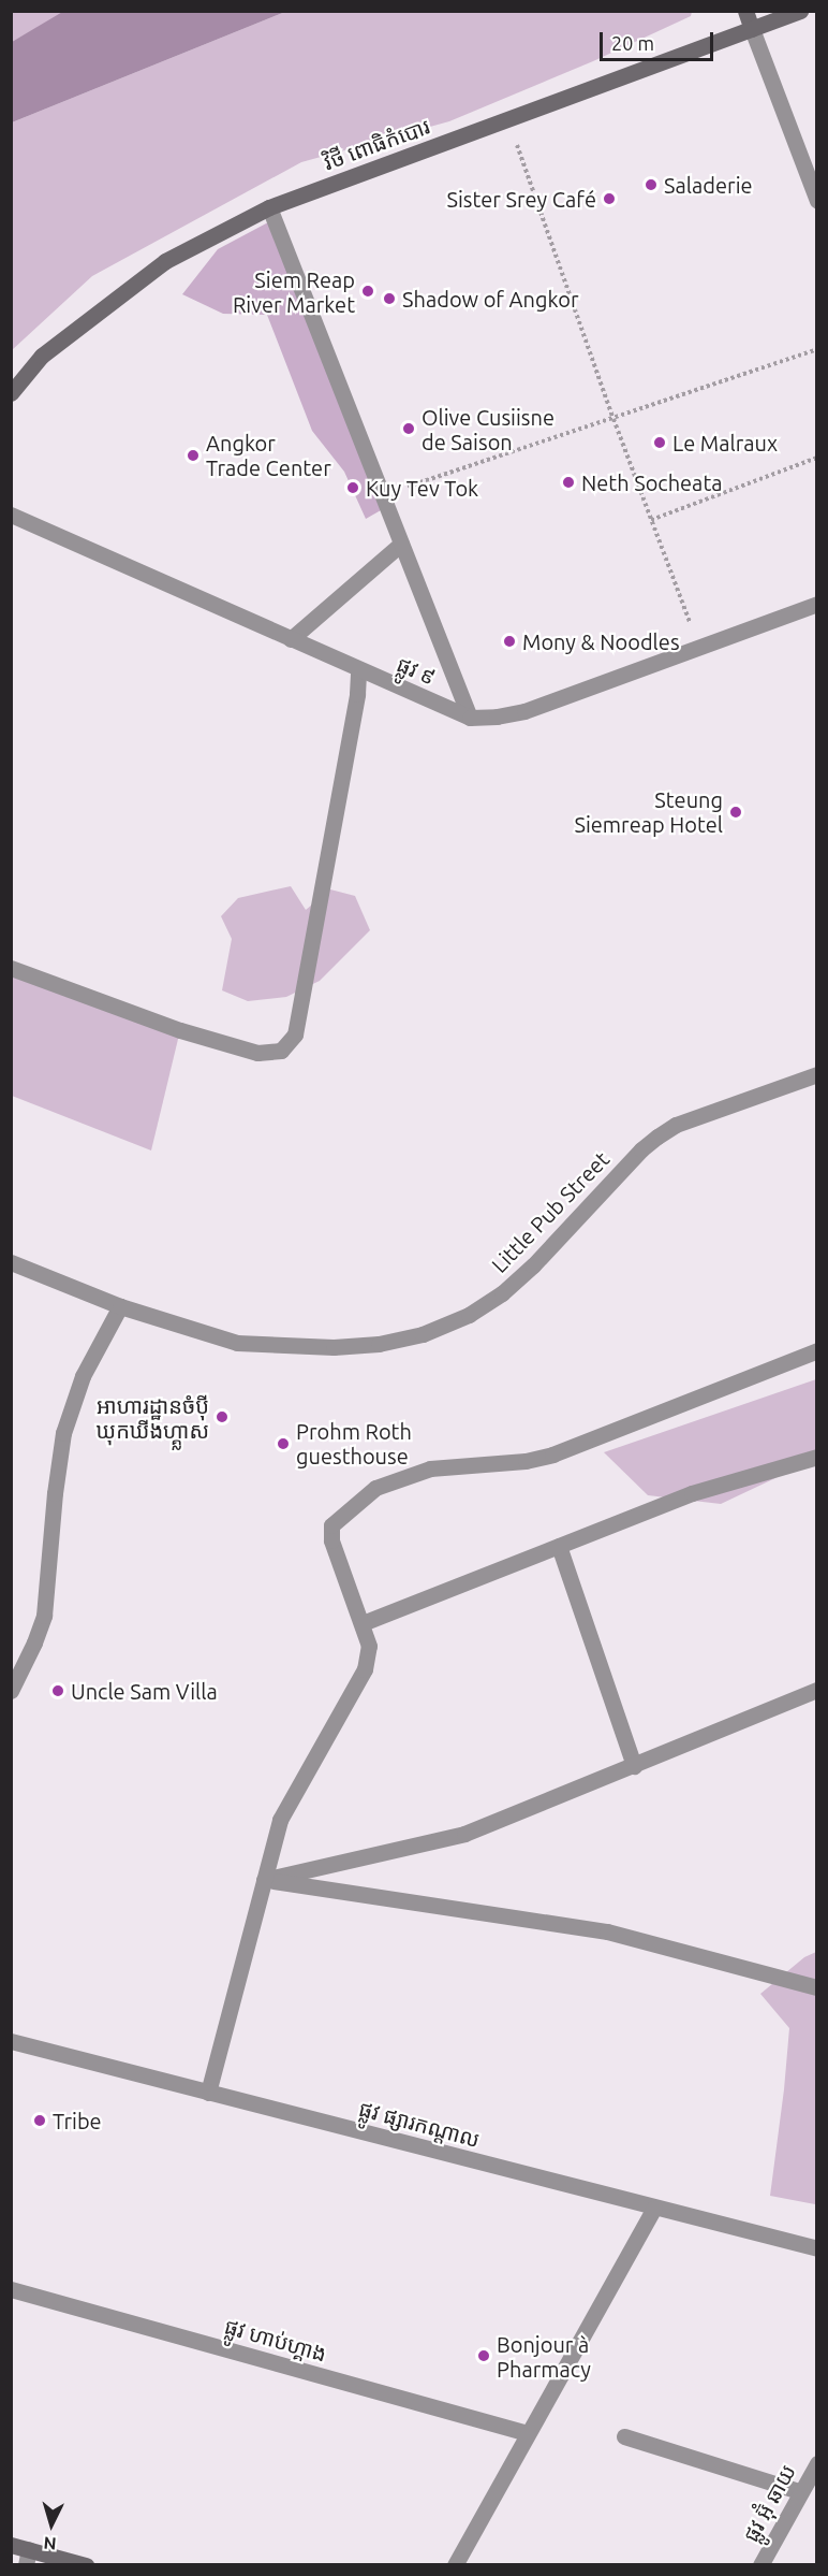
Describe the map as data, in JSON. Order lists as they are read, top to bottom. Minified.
{"streets":{"street":["វិថី ពោធិកំបោរ","ផ្លូវ ៩","Little Pub Street","ផ្លូវ ផ្សារកណ្តាល","ផ្លូវ ហាប់ហ្គាង","ផ្លូវ អ៊ុំ ឆាយ"]},"places":["Saladerie","Sister Srey Café","Siem Reap River Market","Shadow of Angkor","Olive Cusiisne de Saison","Le Malraux","Angkor Trade Center","Neth Socheata","Kuy Tev Tok","Mony & Noodles","Steung Siemreap Hotel","អាហារដ្ឋានចំបុី ឃុកឃីងហ្គ្លាស","Prohm Roth guesthouse","Uncle Sam Villa","Tribe","Bonjour à Pharmacy"],"scale_bar":"20 m","north":"bottom"}
